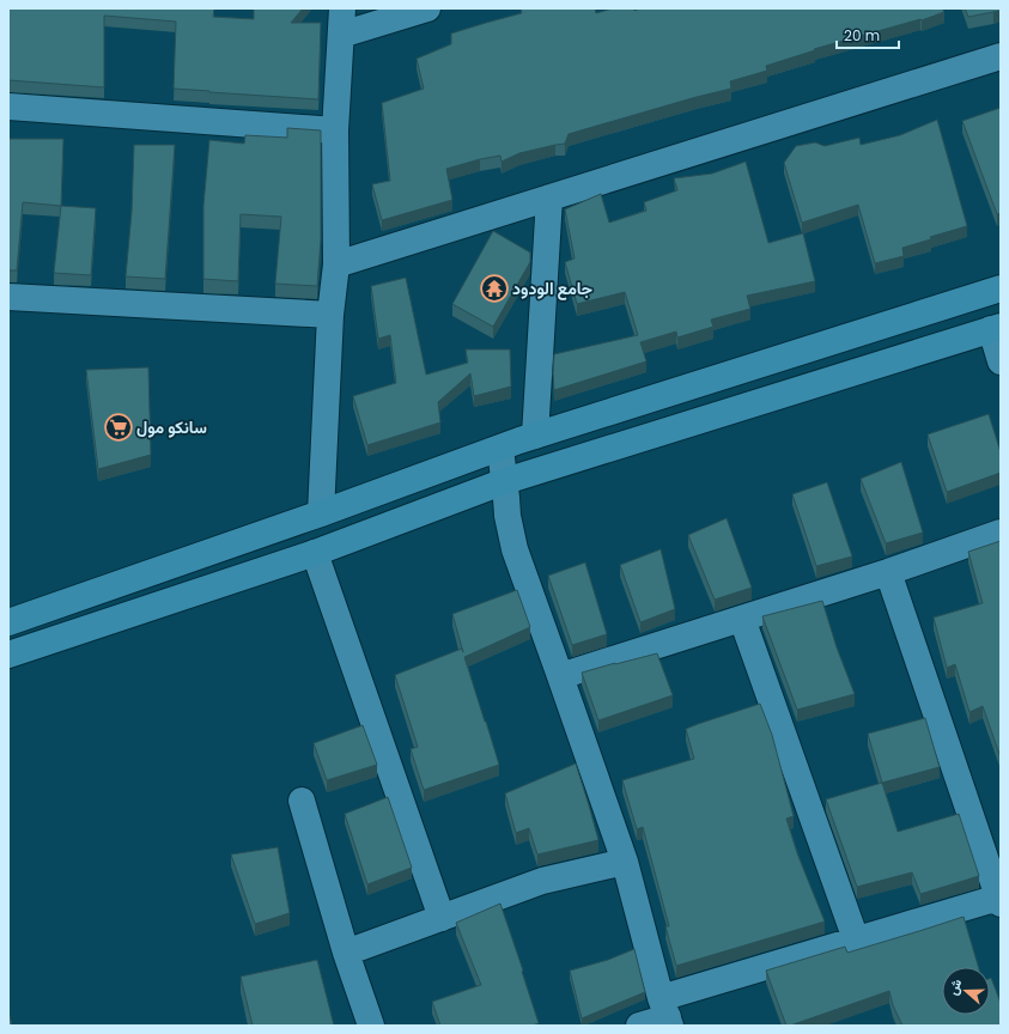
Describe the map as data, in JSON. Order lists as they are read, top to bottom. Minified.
{"places":{"temple":["جامع الودود"],"supermarket":["سانكو مول"]},"scale_bar":"20 m","north":"left"}
